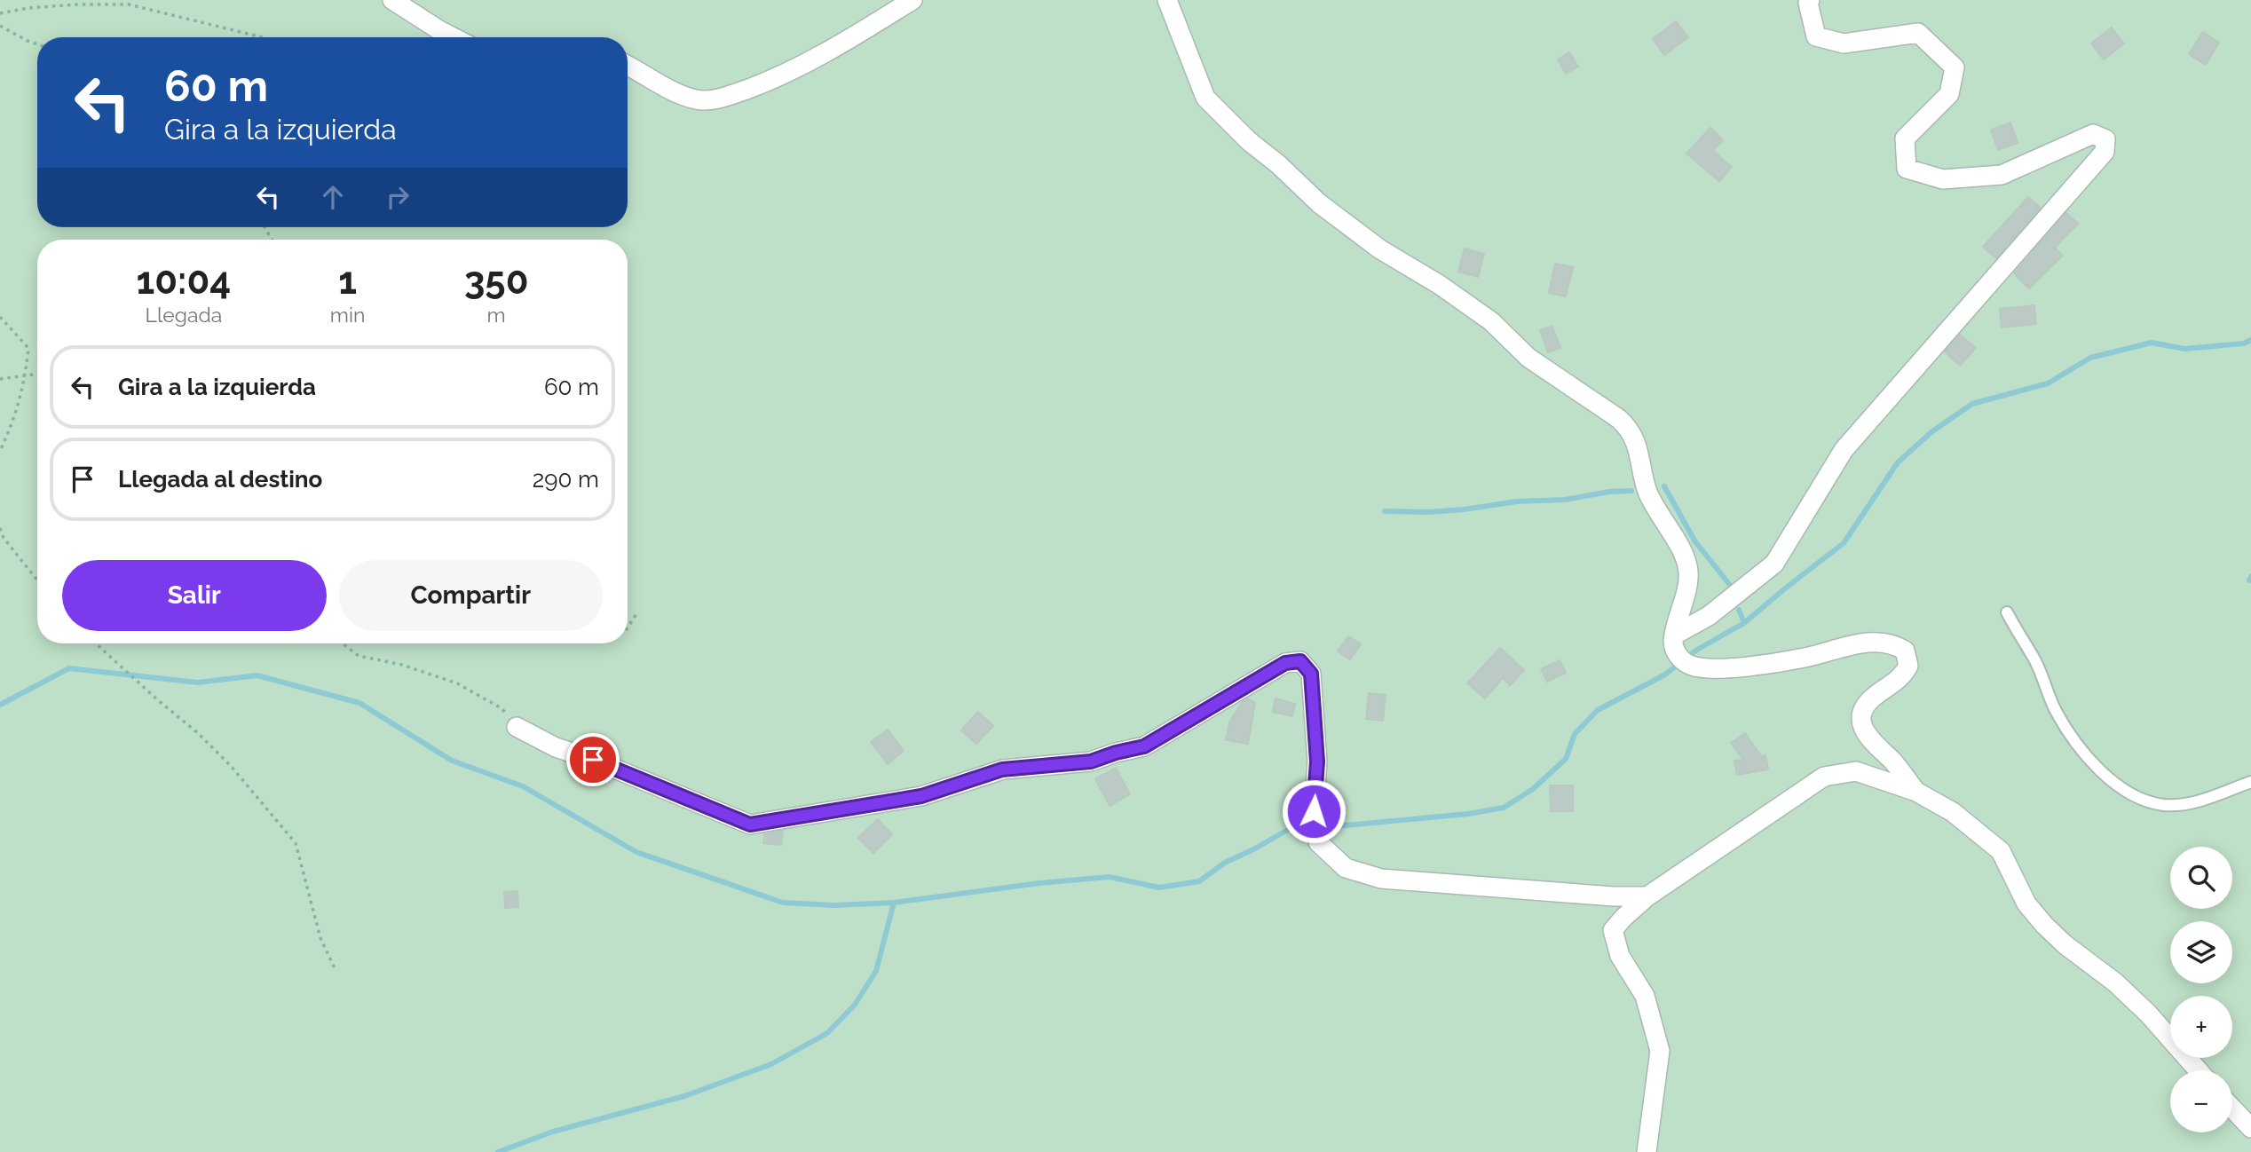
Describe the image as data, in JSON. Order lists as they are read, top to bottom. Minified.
{"page":{"turn":["60 m","Gira a la izquierda"],"eta":["10:04","Llegada","1","min","350","m"],"list":[{"name":"Gira a la izquierda","value":"60 m"},{"name":"Llegada al destino","value":"290 m"}],"buttons":["Salir","Compartir"],"map_buttons":["+","−"]}}
